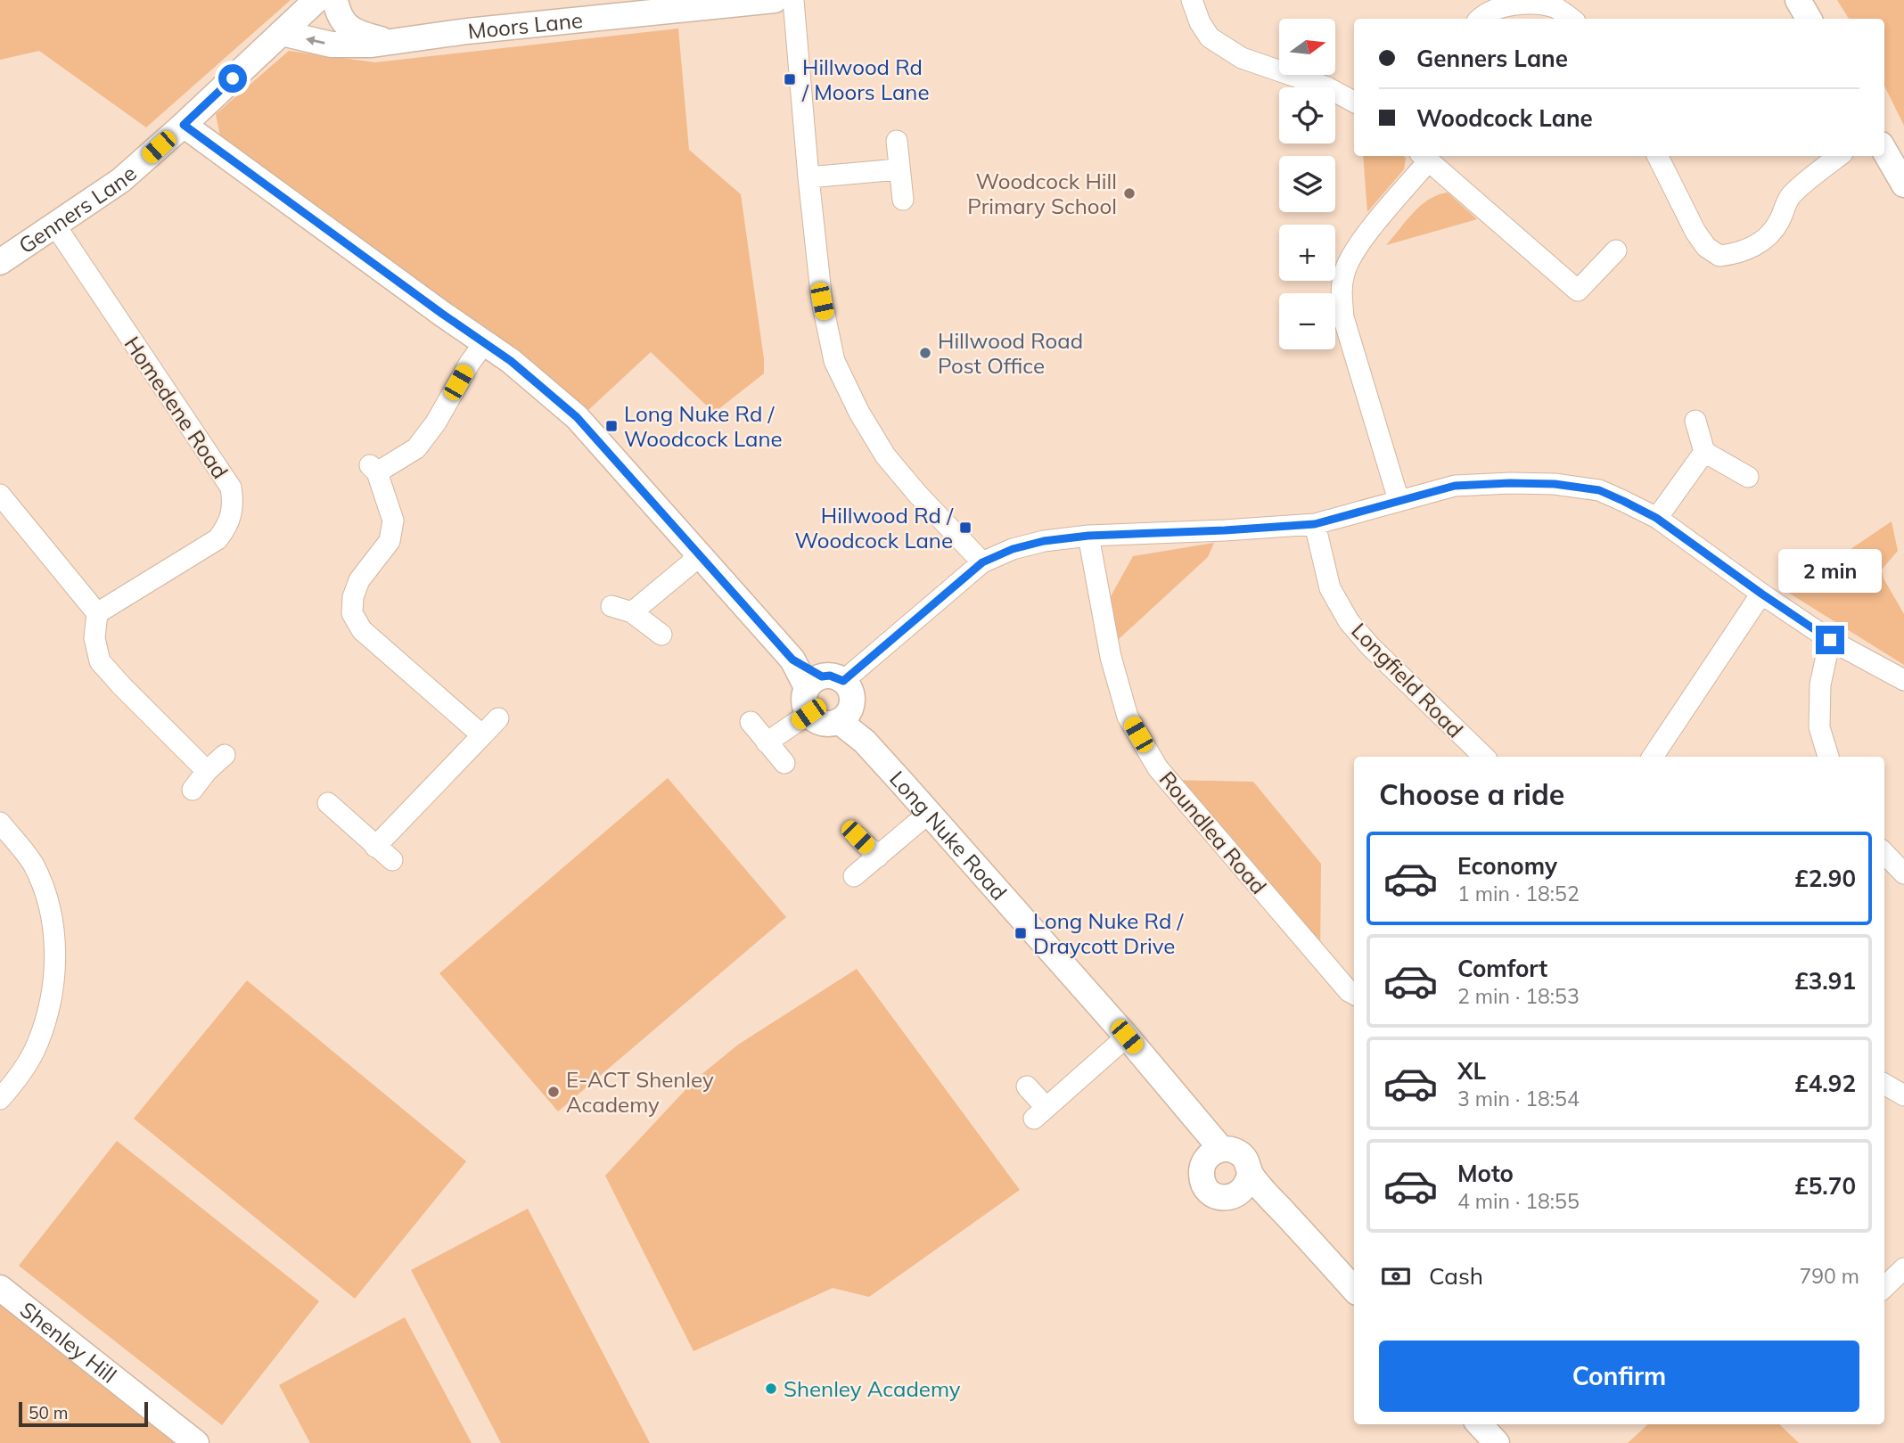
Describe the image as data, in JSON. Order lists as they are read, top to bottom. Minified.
{"streets":{"street":["Moors Lane","Genners Lane","Homedene Road","Longfield Road","Roundlea Road","Long Nuke Road","Shenley Hill"]},"crossings":[["Moors Lane","Genners Lane"],["Genners Lane","Homedene Road"],["Genners Lane","Long Nuke Road"]],"places":{"transit":["Hillwood Rd / Moors Lane","Long Nuke Rd / Woodcock Lane","Hillwood Rd / Woodcock Lane","Long Nuke Rd / Draycott Drive"],"other":["Woodcock Hill Primary School","Hillwood Road Post Office","E-ACT Shenley Academy","Shenley Academy"]},"scale_bar":"50 m","north":"right","page":{"map_buttons":["+","−"],"banner":["Genners Lane","Woodcock Lane"],"bubble":"2 min","heading":"Choose a ride","list":[{"name":"Economy","note":"1 min · 18:52","value":"£2.90"},{"name":"Comfort","note":"2 min · 18:53","value":"£3.91"},{"name":"XL","note":"3 min · 18:54","value":"£4.92"},{"name":"Moto","note":"4 min · 18:55","value":"£5.70"}],"pay":["Cash","790 m"],"buttons":"Confirm","scale":"50 m"}}
